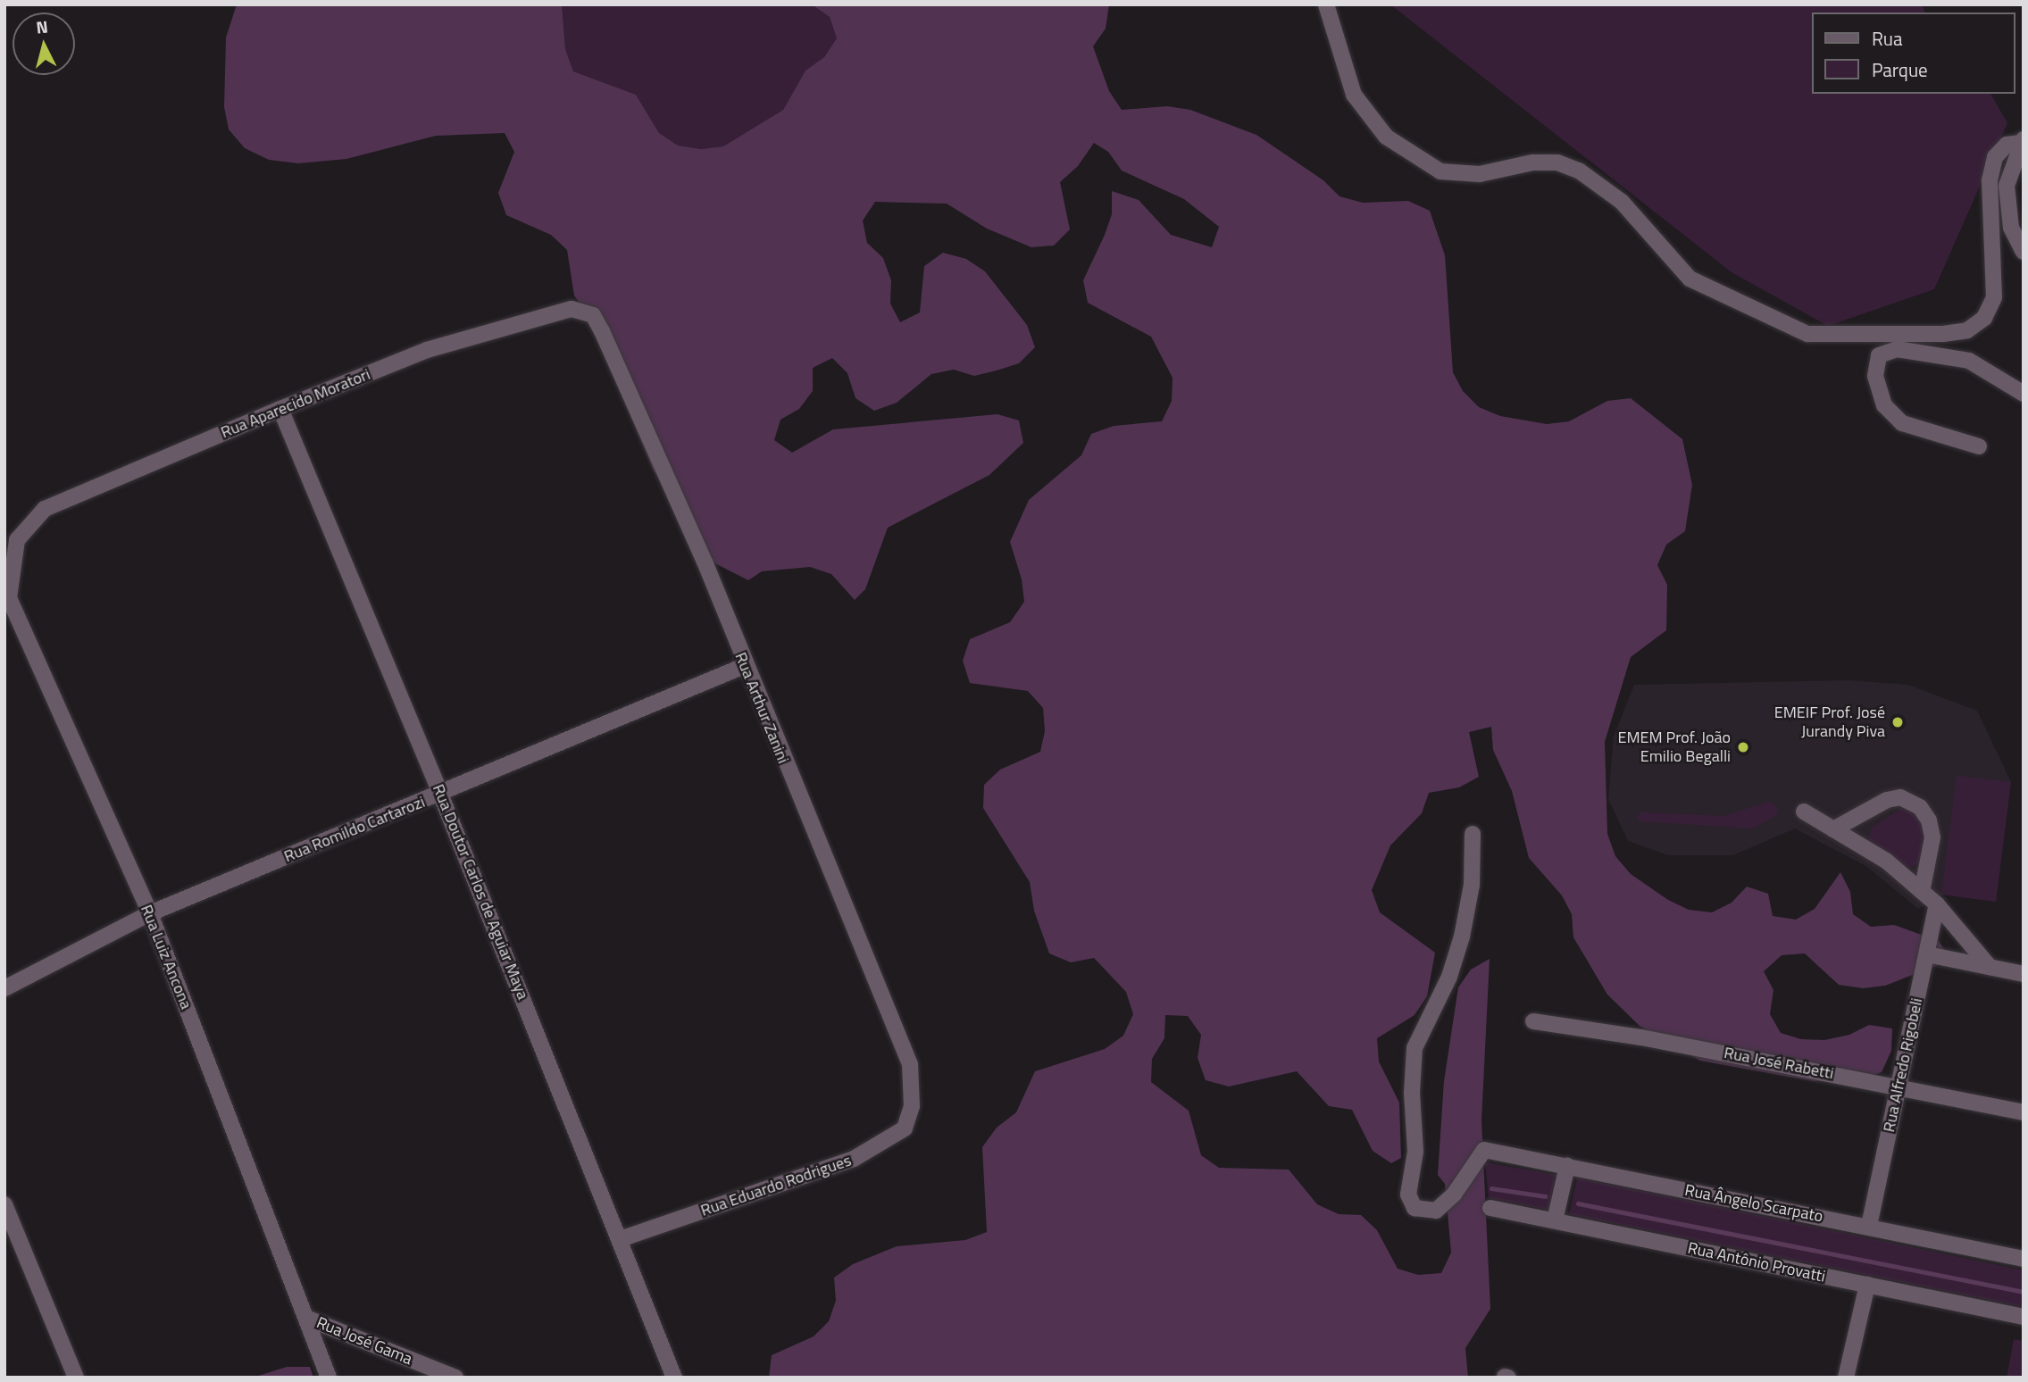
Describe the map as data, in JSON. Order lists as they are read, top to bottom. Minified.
{"streets":{"street":["Rua Aparecido Moratori","Rua Arthur Zanini","Rua Romildo Cartarozi","Rua Doutor Carlos de Aguiar Maya","Rua Luiz Ancona","Rua José Rabetti","Rua Alfredo Rigobeli","Rua Eduardo Rodrigues","Rua Ângelo Scarpato","Rua Antônio Provatti","Rua José Gama"]},"crossings":[["Rua Aparecido Moratori","Rua Arthur Zanini"],["Rua Aparecido Moratori","Rua Doutor Carlos de Aguiar Maya"],["Rua Aparecido Moratori","Rua Luiz Ancona"],["Rua Arthur Zanini","Rua Romildo Cartarozi"],["Rua Arthur Zanini","Rua Eduardo Rodrigues"],["Rua Romildo Cartarozi","Rua Doutor Carlos de Aguiar Maya"],["Rua Romildo Cartarozi","Rua Luiz Ancona"],["Rua Doutor Carlos de Aguiar Maya","Rua Eduardo Rodrigues"],["Rua Luiz Ancona","Rua José Gama"],["Rua José Rabetti","Rua Alfredo Rigobeli"],["Rua Alfredo Rigobeli","Rua Ângelo Scarpato"]],"places":["EMEIF Prof. José Jurandy Piva","EMEM Prof. João Emilio Begalli"],"legend":["Rua","Parque"],"north":"top"}
